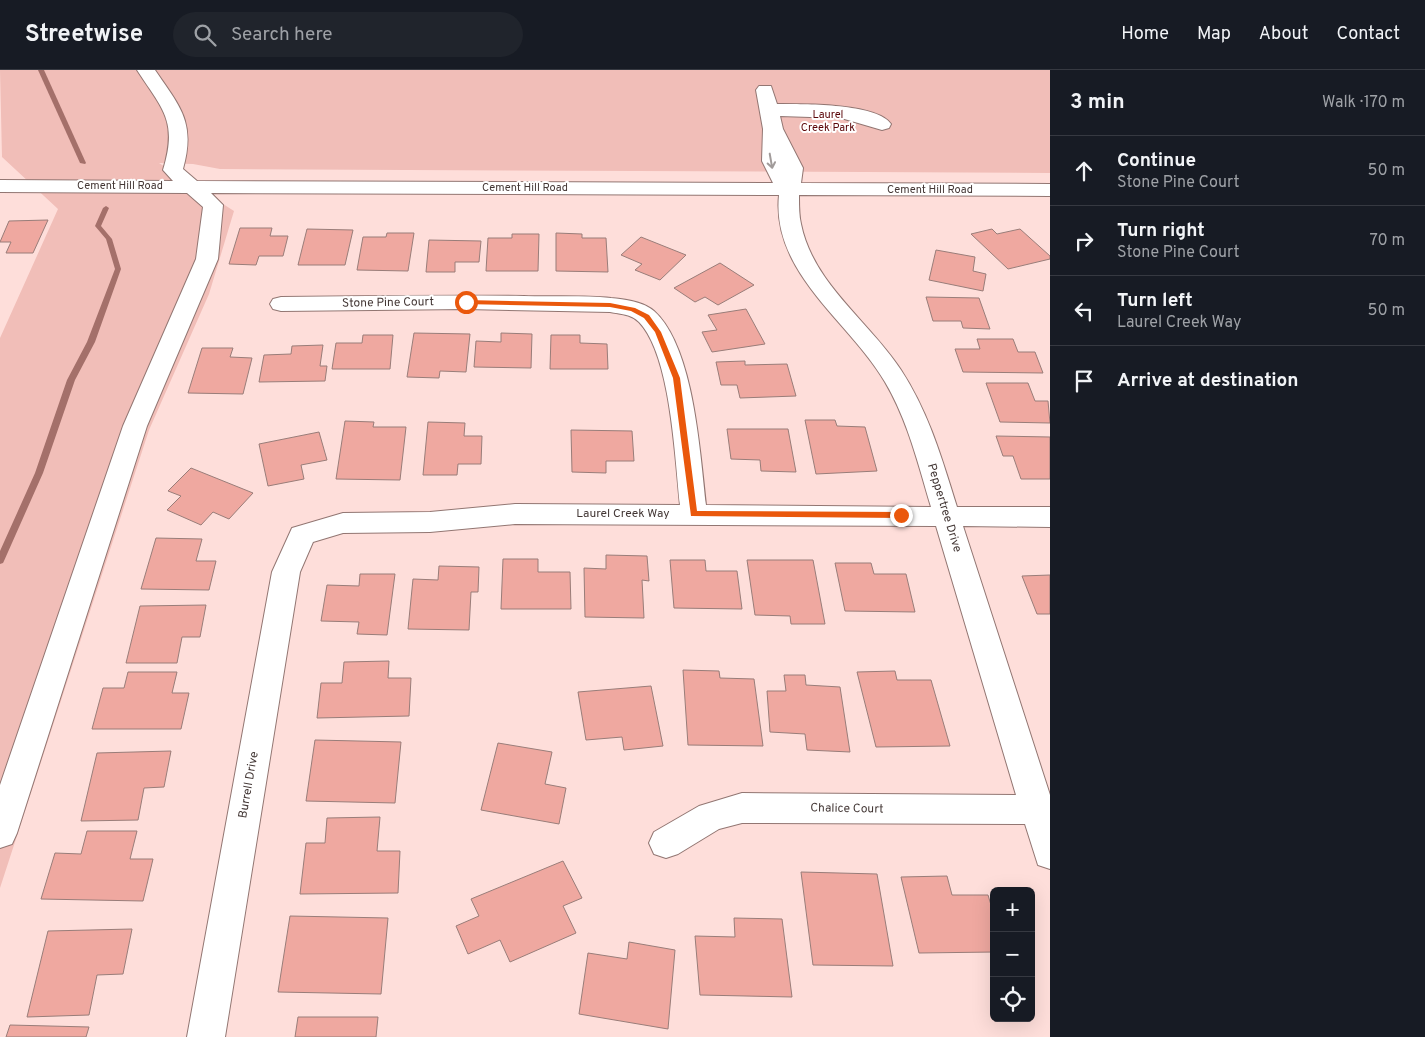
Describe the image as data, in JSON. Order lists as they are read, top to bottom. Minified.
{"streets":{"street":["Cement Hill Road","Stone Pine Court","Peppertree Drive","Laurel Creek Way","Burrell Drive","Chalice Court"]},"crossings":[["Cement Hill Road","Peppertree Drive"],["Stone Pine Court","Laurel Creek Way"],["Peppertree Drive","Laurel Creek Way"],["Peppertree Drive","Chalice Court"],["Laurel Creek Way","Burrell Drive"]],"parks":["Laurel Creek Park"],"page":{"header":"Streetwise","search":"Search here","nav":["Home","Map","About","Contact"],"heading":["3 min","Walk · 170 m"],"list":[["Continue","Stone Pine Court","50 m"],["Turn right","Stone Pine Court","70 m"],["Turn left","Laurel Creek Way","50 m"],"Arrive at destination"],"map_buttons":["+","−"]}}
